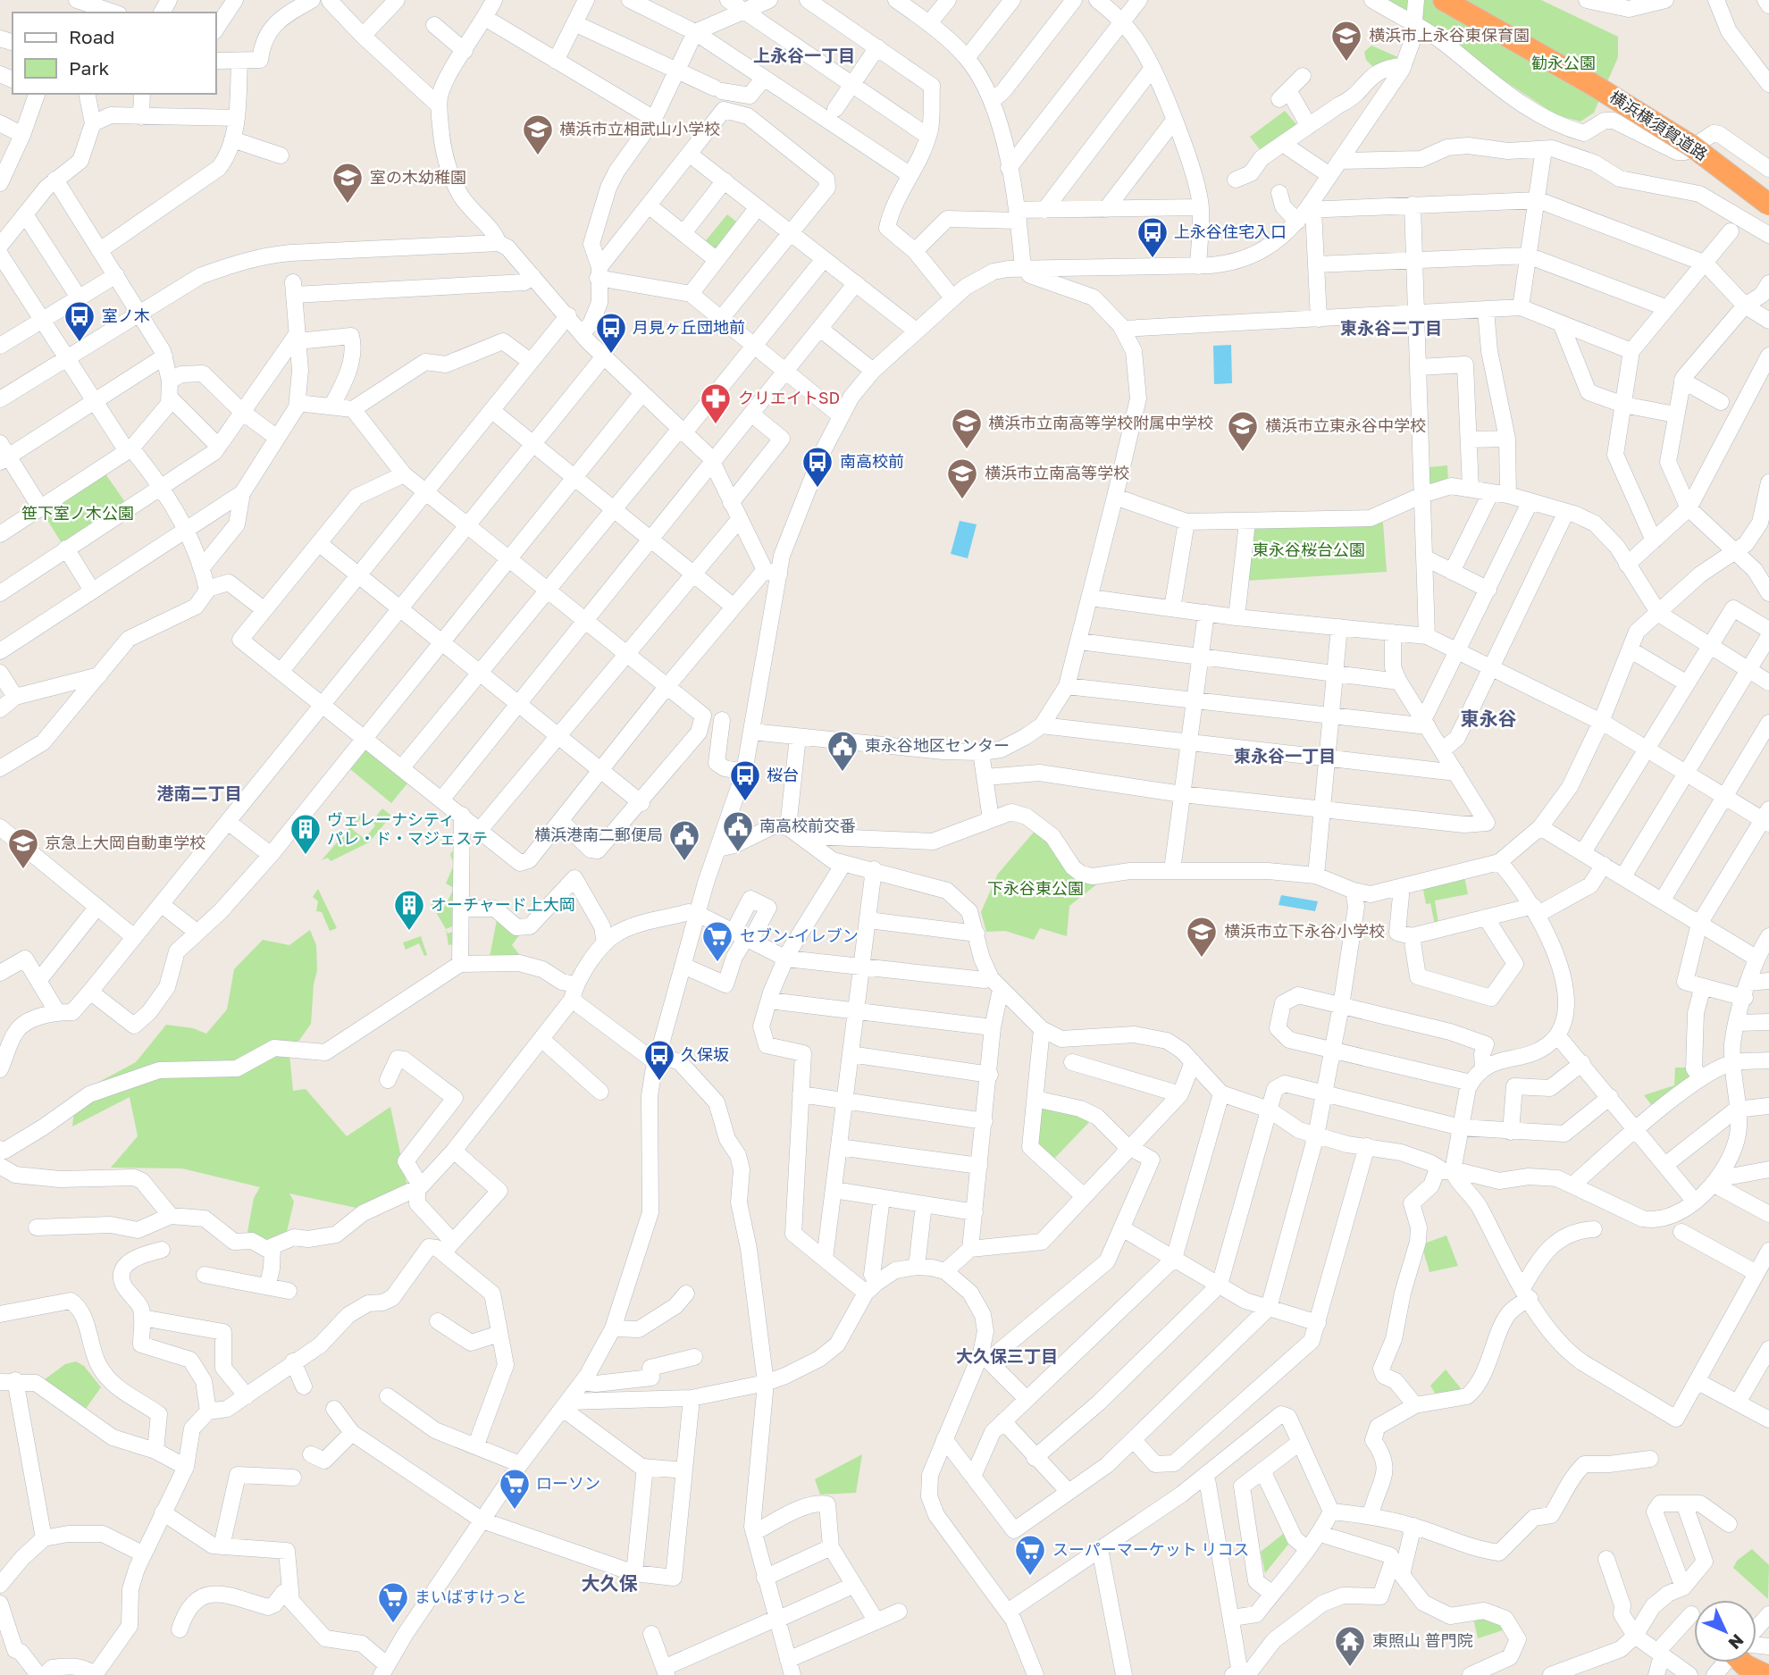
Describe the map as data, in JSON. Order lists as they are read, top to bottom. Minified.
{"streets":{"highway":["横浜横須賀道路"]},"districts":["上永谷一丁目","東永谷二丁目","東永谷","東永谷一丁目","港南二丁目","大久保三丁目","大久保"],"parks":["勧永公園","笹下室ノ木公園","東永谷桜台公園","下永谷東公園"],"places":{"school or university":["横浜市上永谷東保育園","横浜市立相武山小学校","室の木幼稚園","横浜市立南高等学校附属中学校","横浜市立東永谷中学校","横浜市立南高等学校","京急上大岡自動車学校","横浜市立下永谷小学校"],"bus stop":["上永谷住宅入口","室ノ木","月見ヶ丘団地前","南高校前","桜台","久保坂"],"pharmacy":["クリエイトSD"],"public building":["東永谷地区センター","南高校前交番","横浜港南二郵便局"],"building":["ヴェレーナシティ パレ・ド・マジェステ","オーチャード上大岡"],"supermarket":["セブン-イレブン","ローソン","スーパーマーケット リコス","まいばすけっと"],"temple":["東照山 普門院"]},"legend":["Road","Park"],"north":"bottom right"}
